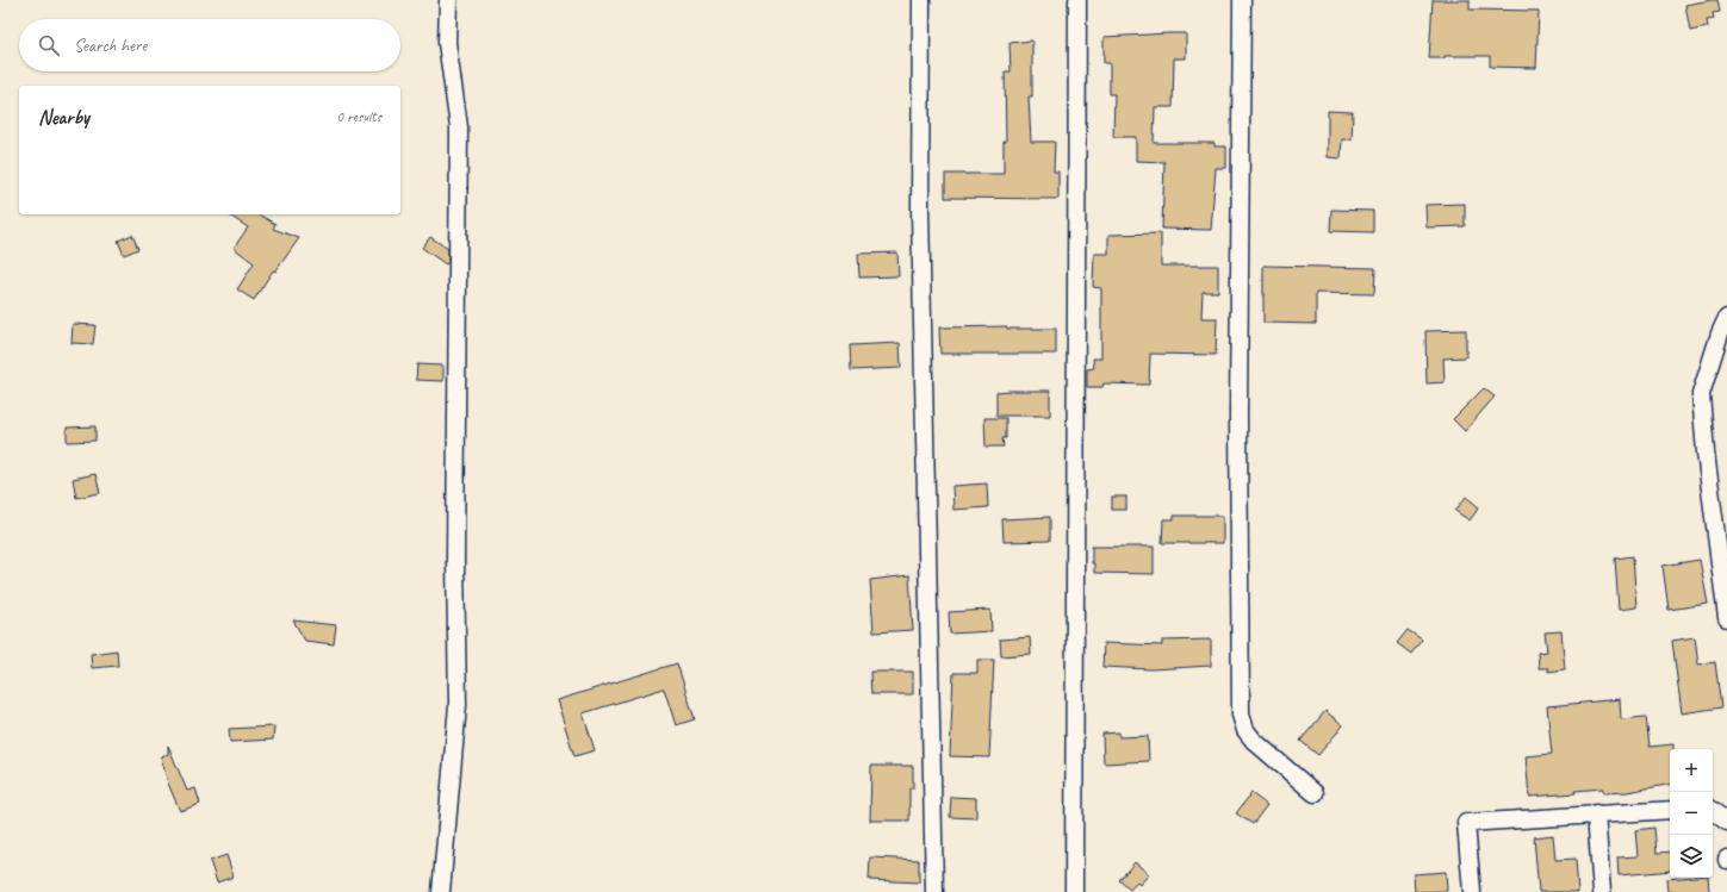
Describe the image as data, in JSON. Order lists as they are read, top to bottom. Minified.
{"page":{"search":"Search here","heading":["Nearby","0 results"],"map_buttons":["+","−"]}}
